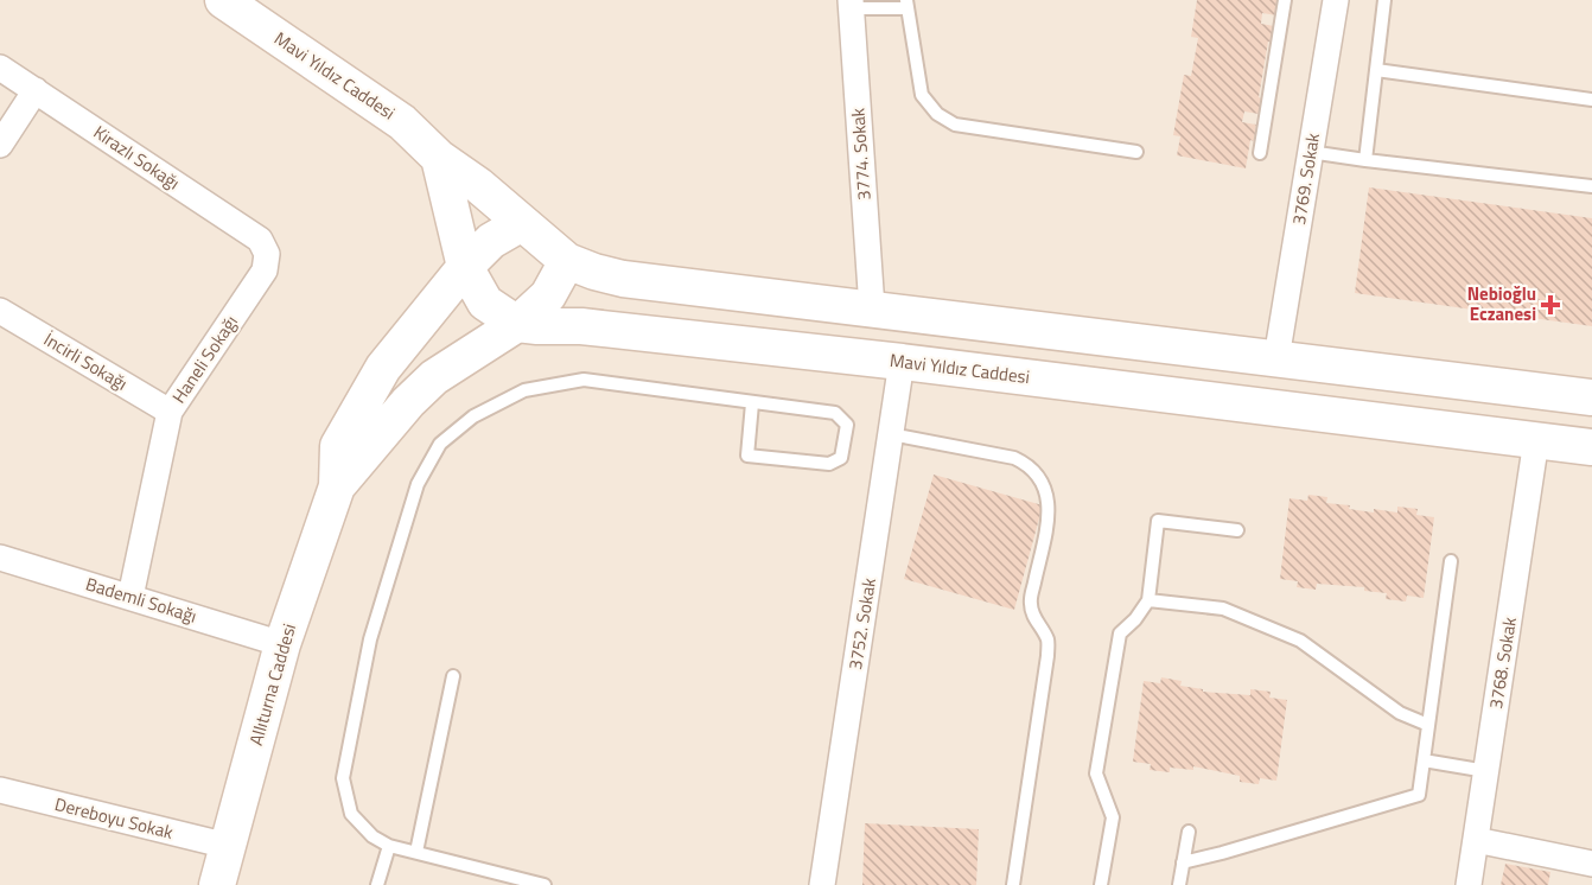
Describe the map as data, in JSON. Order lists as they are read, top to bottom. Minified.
{"streets":{"main road":["Mavi Yıldız Caddesi","Allıturna Caddesi"],"street":["3774. Sokak","Kirazlı Sokağı","3769. Sokak","Haneli Sokağı","İncirli Sokağı","Bademli Sokağı","3752. Sokak","3768. Sokak","Dereboyu Sokak"]},"crossings":[["Mavi Yıldız Caddesi","3774. Sokak"],["Mavi Yıldız Caddesi","3769. Sokak"],["Mavi Yıldız Caddesi","3752. Sokak"],["Mavi Yıldız Caddesi","3768. Sokak"],["Mavi Yıldız Caddesi","Allıturna Caddesi"],["Kirazlı Sokağı","Haneli Sokağı"],["Haneli Sokağı","İncirli Sokağı"],["Haneli Sokağı","Bademli Sokağı"],["Bademli Sokağı","Allıturna Caddesi"],["Allıturna Caddesi","Dereboyu Sokak"]],"places":{"health":["Nebioğlu Eczanesi"]}}
